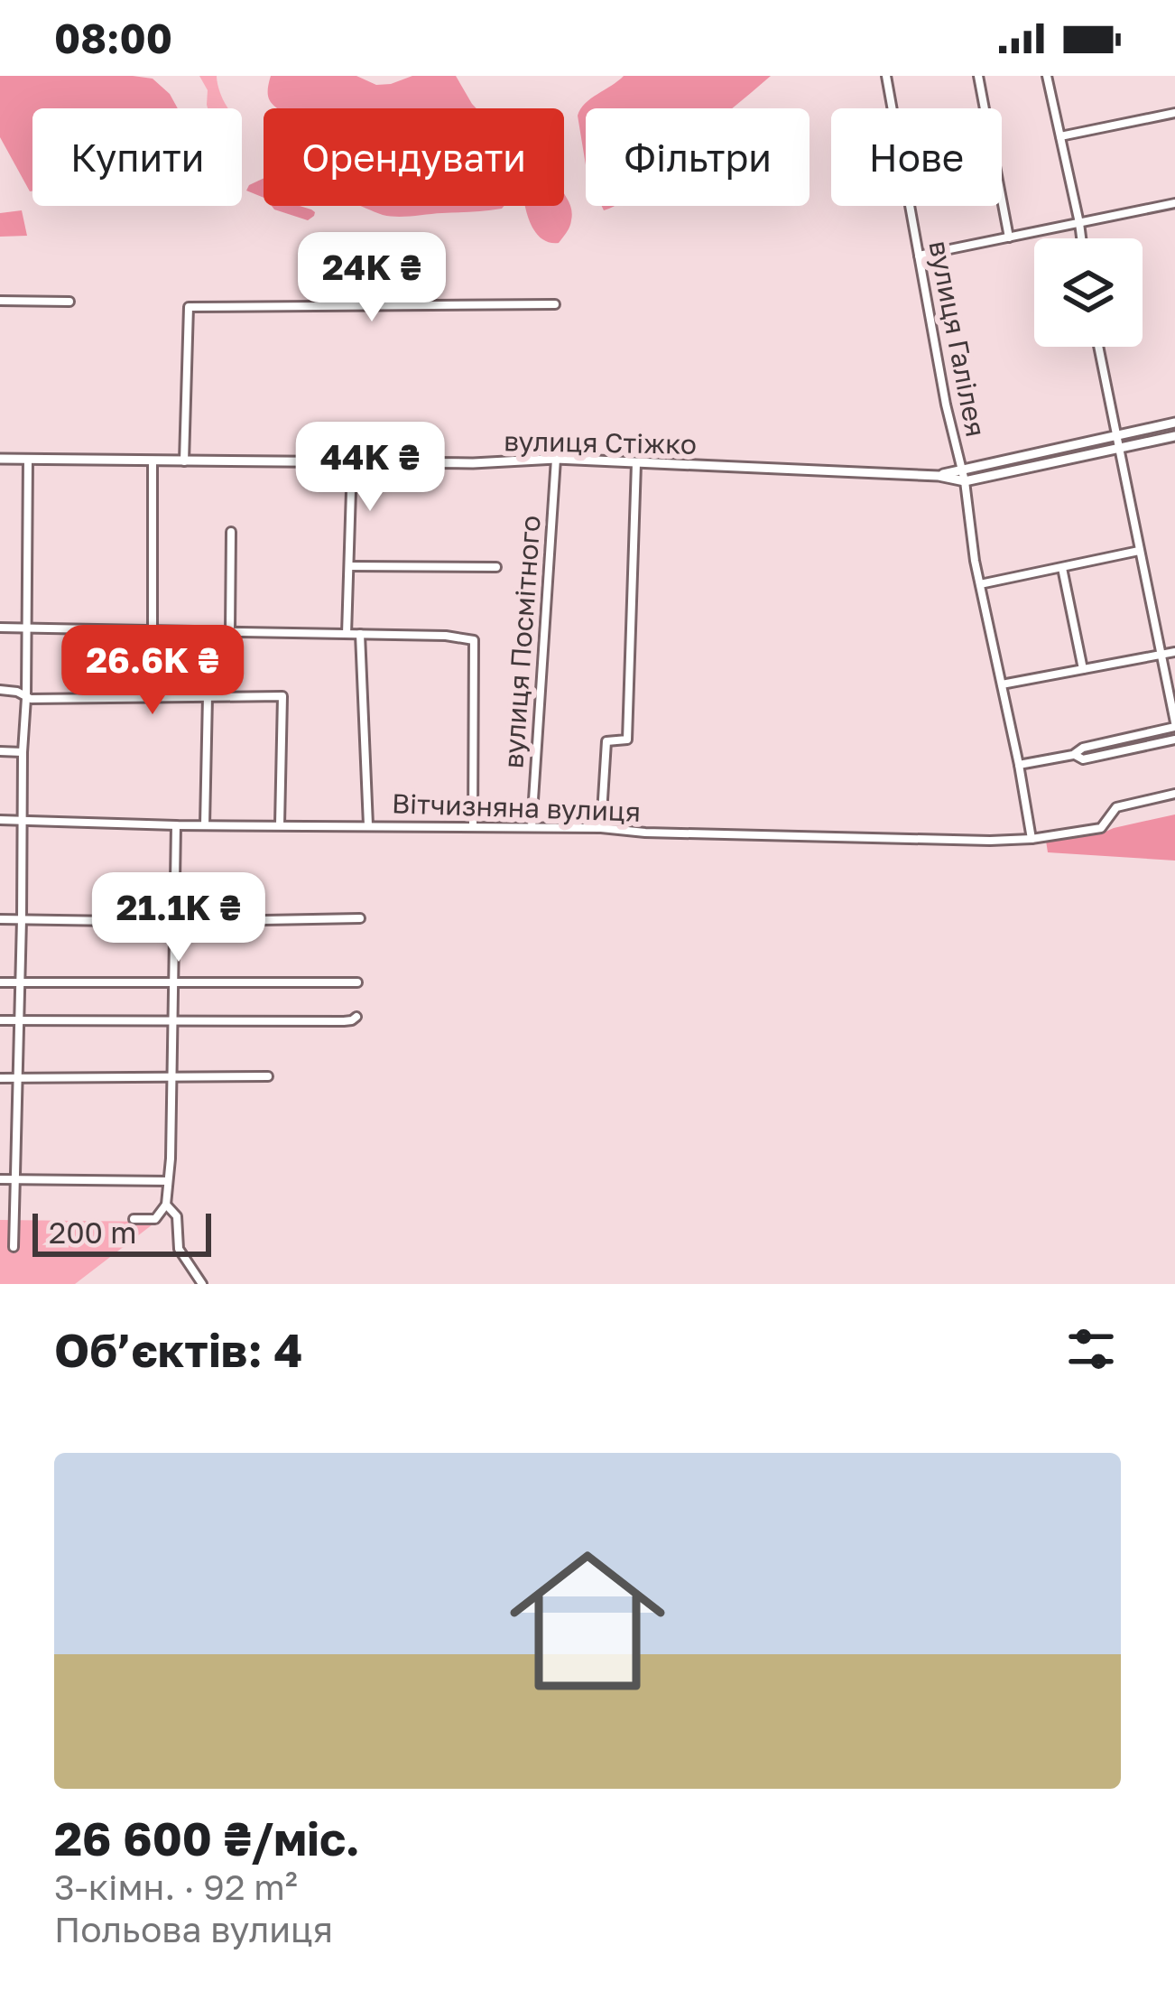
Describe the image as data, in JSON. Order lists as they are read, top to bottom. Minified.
{"streets":{"street":["вулиця Галілея","вулиця Стіжко","вулиця Посмітного","Вітчизняна вулиця"]},"crossings":[["вулиця Галілея","вулиця Стіжко"],["вулиця Галілея","Вітчизняна вулиця"],["вулиця Стіжко","вулиця Посмітного"],["вулиця Посмітного","Вітчизняна вулиця"]],"scale_bar":"200 m","page":{"status":"08:00","chip":["Купити","Орендувати","Фільтри","Нове"],"price":["24K ₴","44K ₴","26.6K ₴","21.1K ₴"],"scale":"200 m","heading":"Об’єктів: 4","list":[{"name":"26 600 ₴/міс.","note":"3-кімн. · 92 m² · Польова вулиця"}]}}
